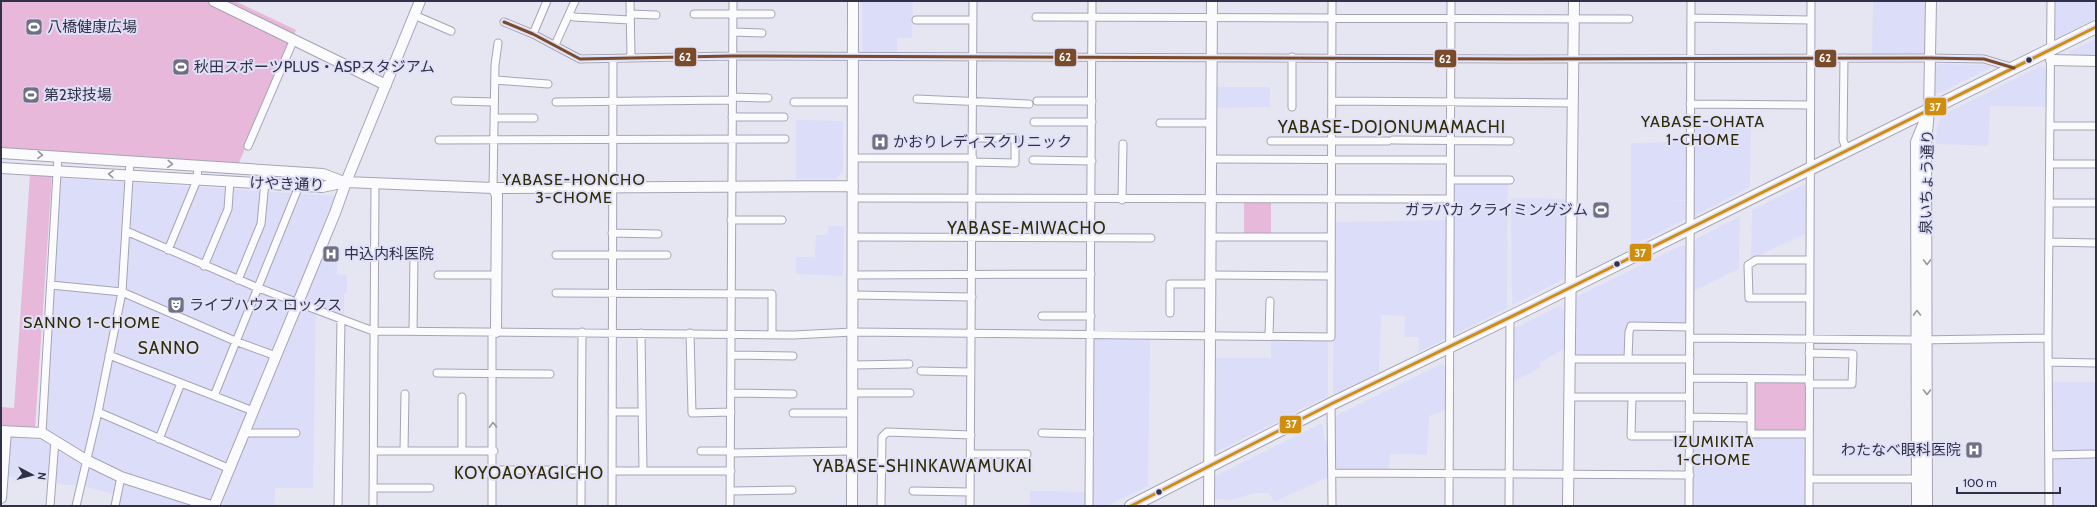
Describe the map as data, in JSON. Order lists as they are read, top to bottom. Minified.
{"streets":{"street":["泉いちょう通り","けやき通り"]},"districts":["YABASE-OHATA 1-CHOME","YABASE-DOJONUMAMACHI","YABASE-HONCHO 3-CHOME","YABASE-MIWACHO","SANNO 1-CHOME","SANNO","IZUMIKITA 1-CHOME","YABASE-SHINKAWAMUKAI","KOYOAOYAGICHO"],"places":{"sports":["八橋健康広場","秋田スポーツPLUS・ASPスタジアム","第2球技場","ガラパカ クライミングジム"],"hospital":["かおりレディスクリニック","中込内科医院","わたなべ眼科医院"],"theatre":["ライブハウス ロックス"]},"lines":["transit line 62","transit line 37"],"scale_bar":"100 m","north":"right"}
